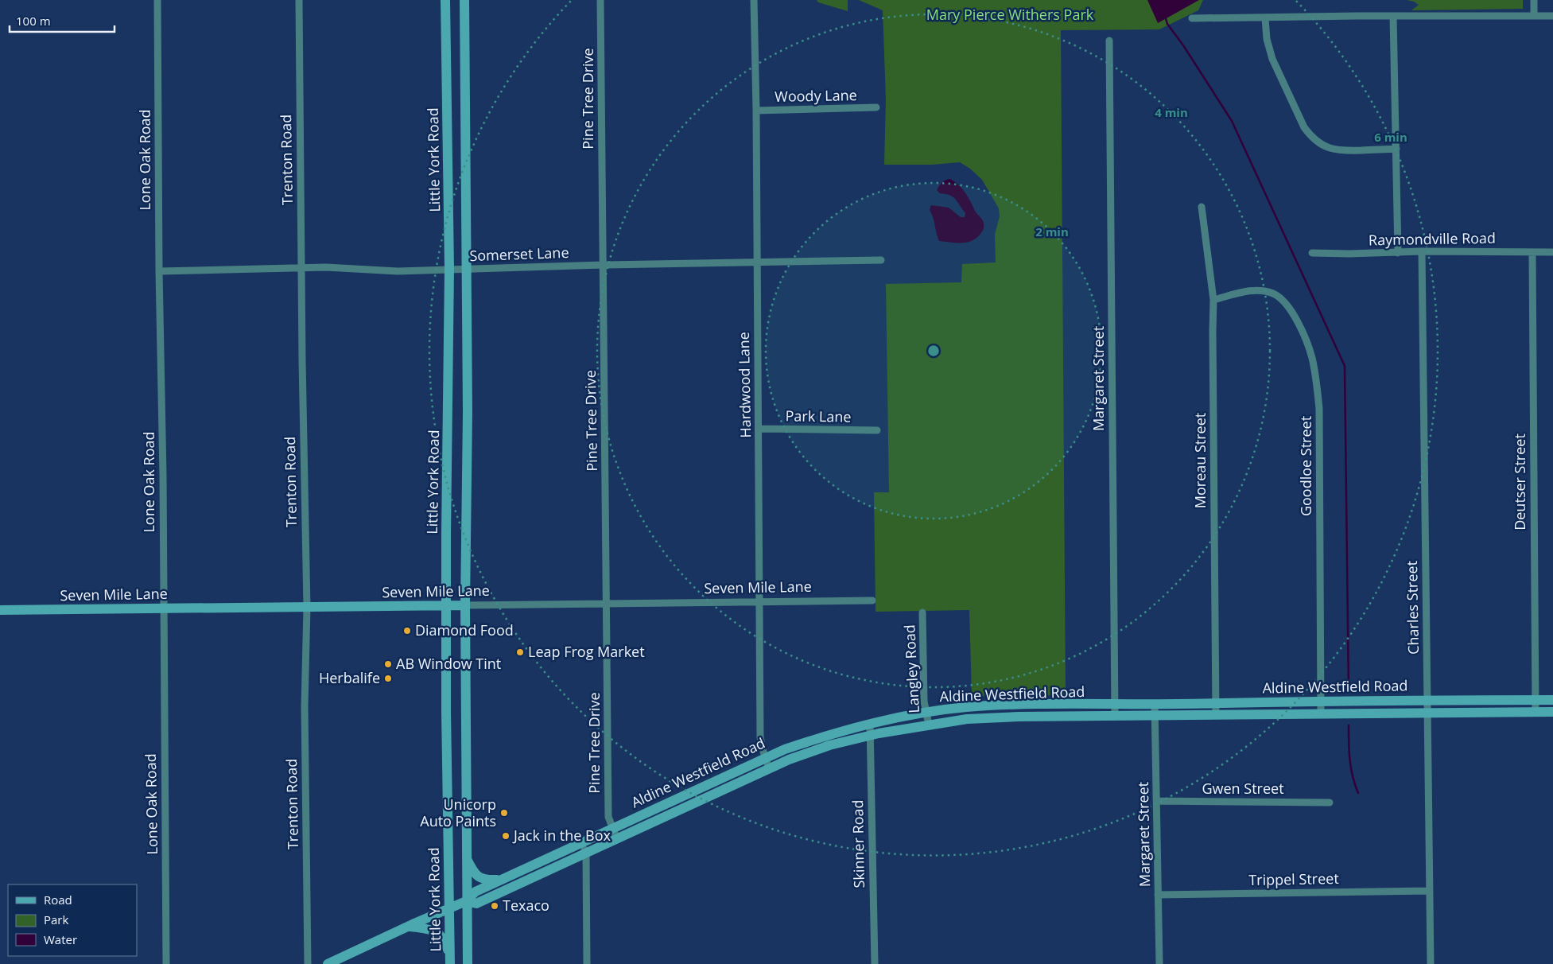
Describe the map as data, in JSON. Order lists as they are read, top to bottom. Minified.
{"streets":{"main road":["Little York Road","Seven Mile Lane","Aldine Westfield Road"],"street":["Woody Lane","Pine Tree Drive","Lone Oak Road","Trenton Road","Raymondville Road","Somerset Lane","Margaret Street","Hardwood Lane","Park Lane","Moreau Street","Goodloe Street","Deutser Street","Charles Street","Langley Road","Gwen Street","Skinner Road","Trippel Street"]},"crossings":[["Woody Lane","Hardwood Lane"],["Pine Tree Drive","Somerset Lane"],["Pine Tree Drive","Seven Mile Lane"],["Pine Tree Drive","Aldine Westfield Road"],["Lone Oak Road","Somerset Lane"],["Lone Oak Road","Seven Mile Lane"],["Trenton Road","Somerset Lane"],["Trenton Road","Seven Mile Lane"],["Little York Road","Somerset Lane"],["Little York Road","Seven Mile Lane"],["Little York Road","Aldine Westfield Road"],["Raymondville Road","Deutser Street"],["Raymondville Road","Charles Street"],["Somerset Lane","Hardwood Lane"],["Margaret Street","Aldine Westfield Road"],["Margaret Street","Gwen Street"],["Margaret Street","Trippel Street"],["Hardwood Lane","Park Lane"],["Hardwood Lane","Seven Mile Lane"],["Hardwood Lane","Aldine Westfield Road"],["Moreau Street","Goodloe Street"],["Moreau Street","Aldine Westfield Road"],["Goodloe Street","Aldine Westfield Road"],["Deutser Street","Aldine Westfield Road"],["Charles Street","Aldine Westfield Road"],["Charles Street","Trippel Street"],["Langley Road","Aldine Westfield Road"],["Aldine Westfield Road","Skinner Road"]],"parks":["Mary Pierce Withers Park"],"places":["Diamond Food","Leap Frog Market","AB Window Tint","Herbalife","Unicorp Auto Paints","Jack in the Box","Texaco"],"legend":["Road","Park","Water"],"scale_bar":"100 m","rings":["4 min","6 min","2 min"]}
